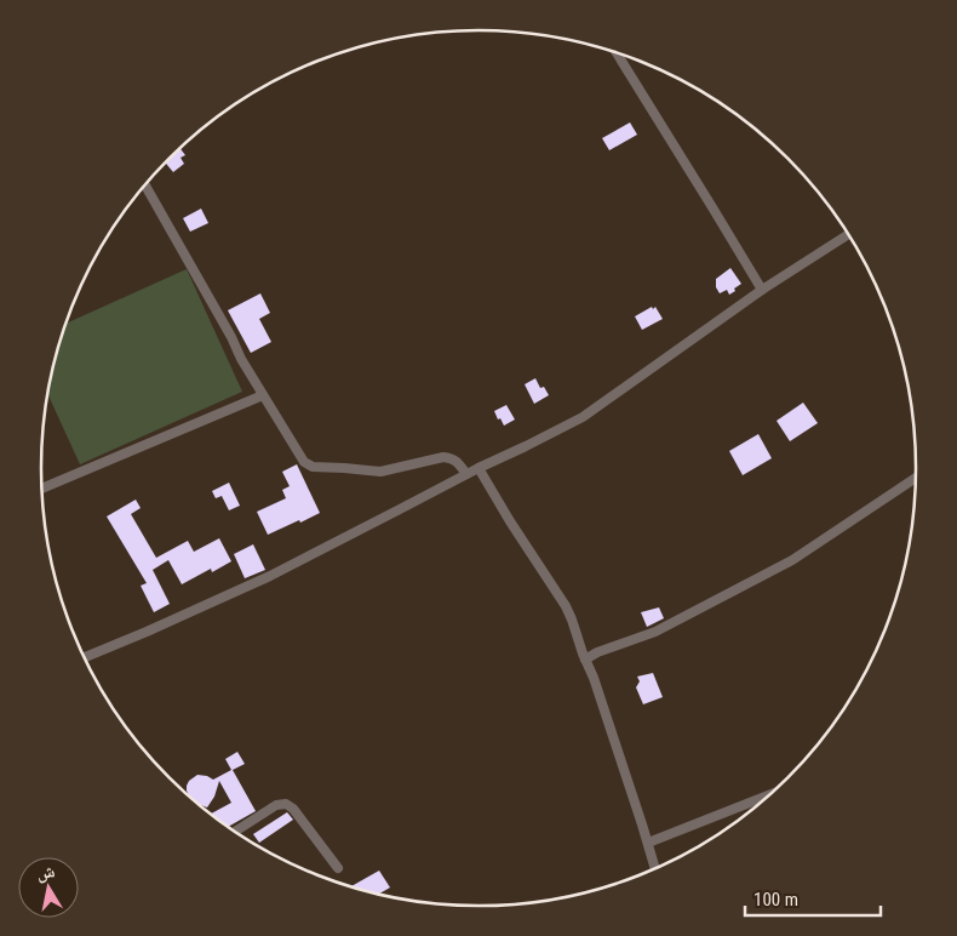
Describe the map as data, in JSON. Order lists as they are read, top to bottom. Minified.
{"scale_bar":"100 m","north":"top"}
